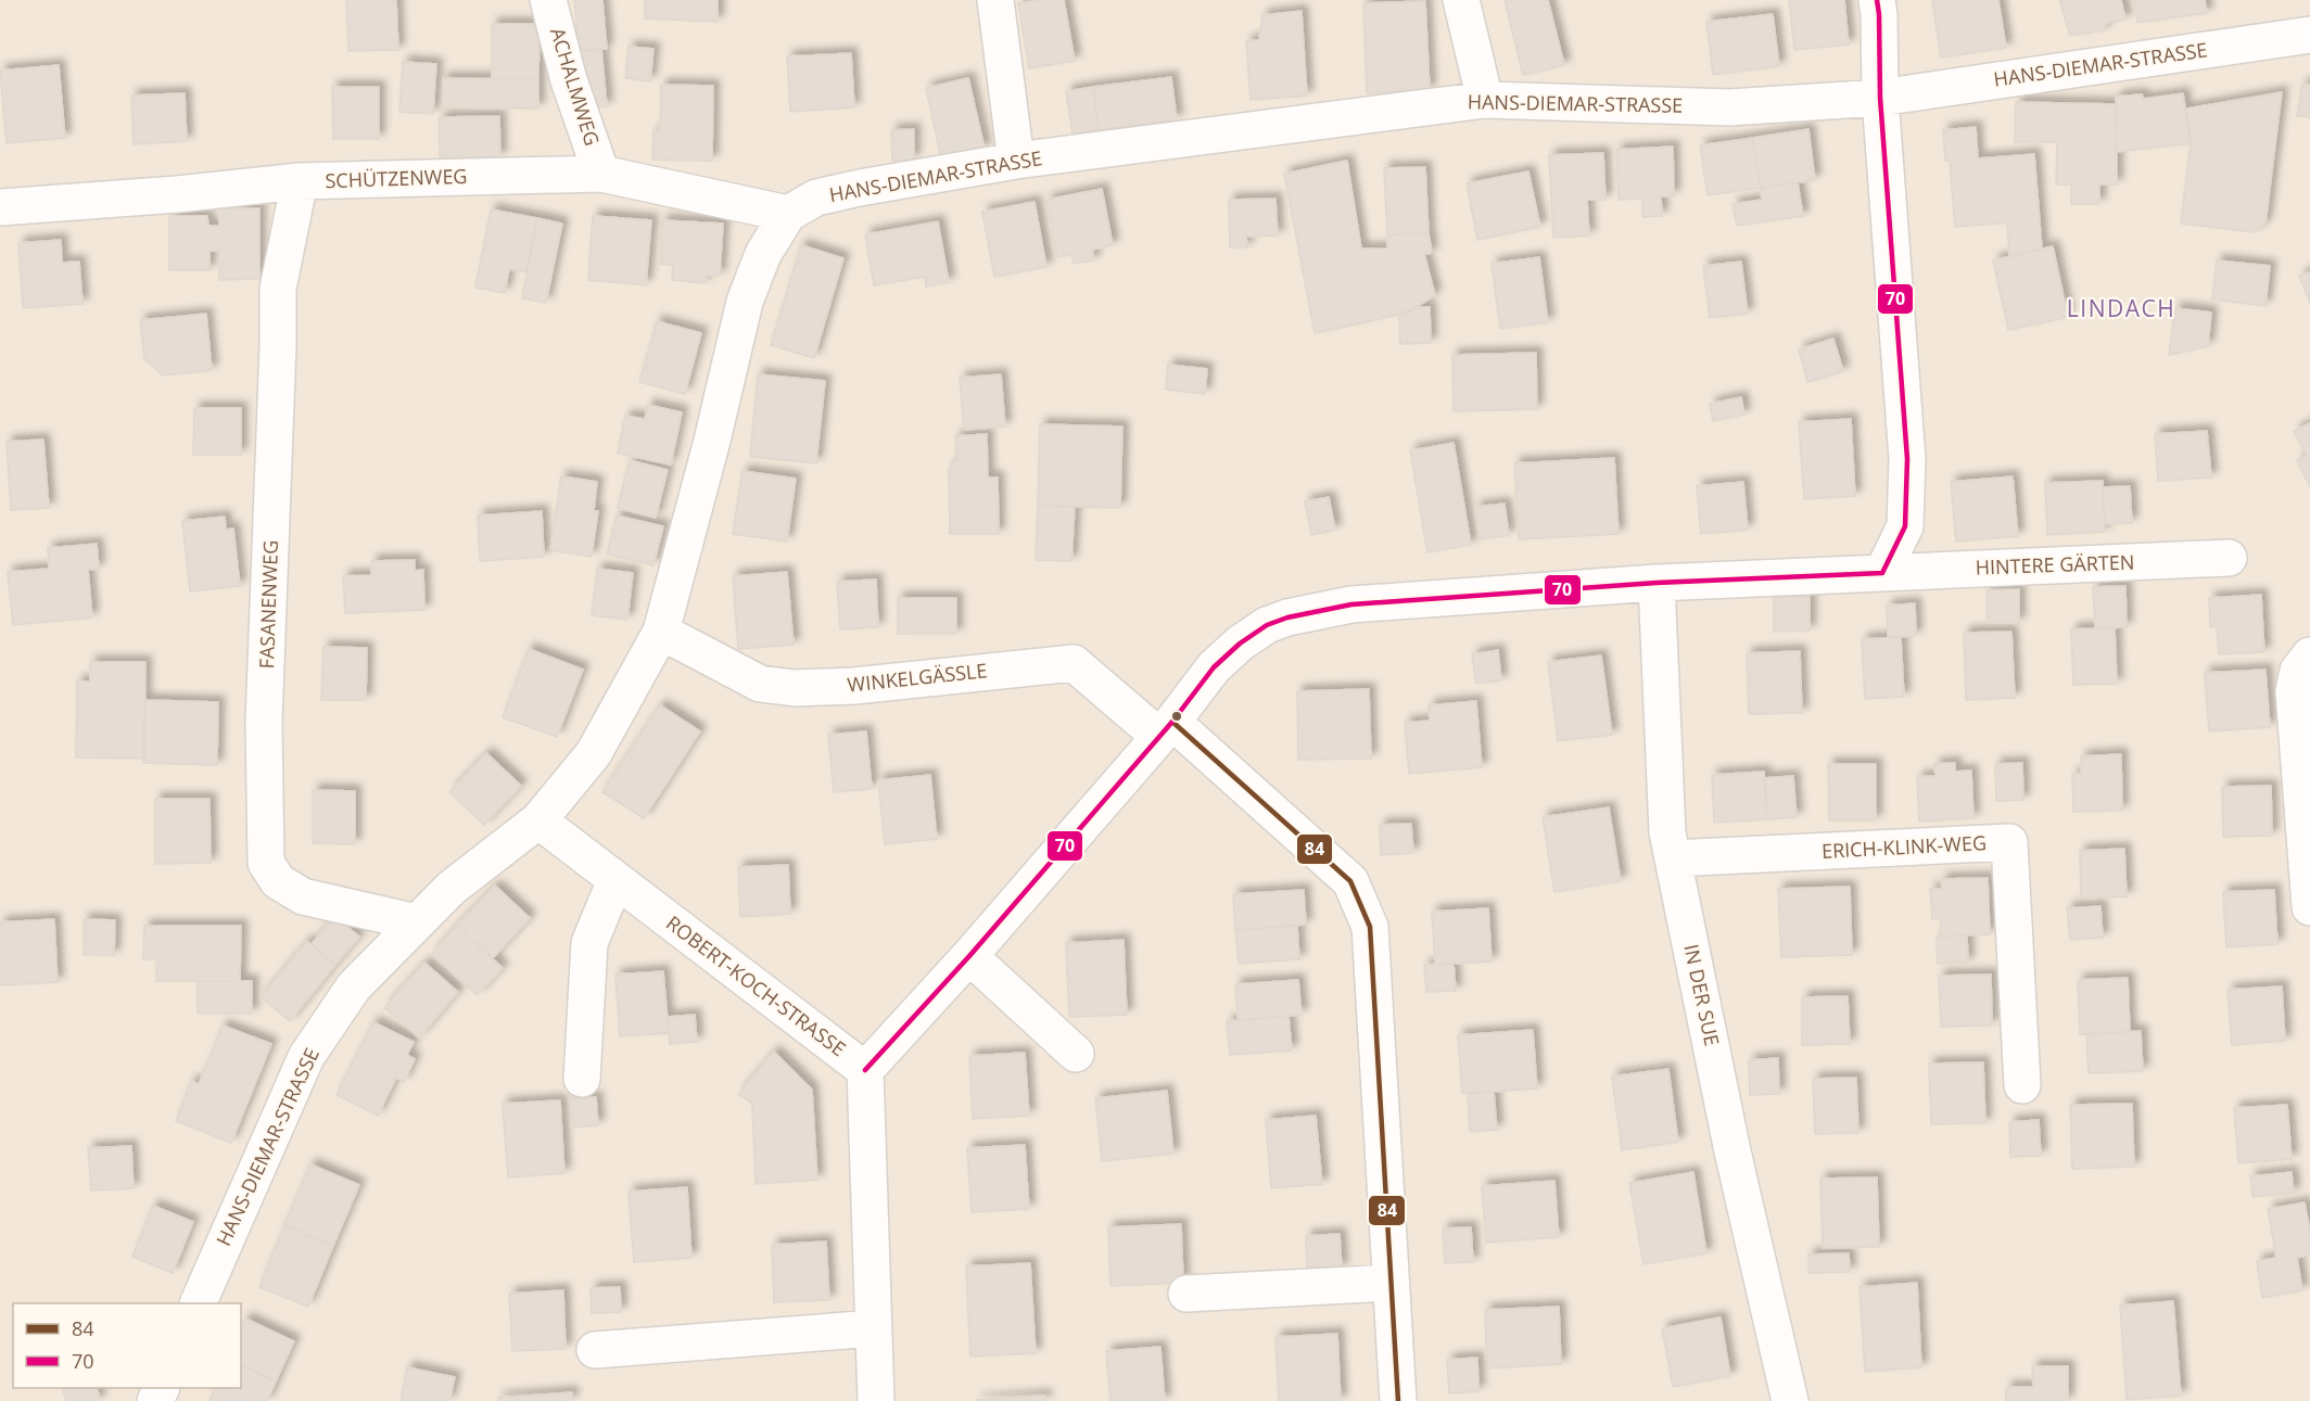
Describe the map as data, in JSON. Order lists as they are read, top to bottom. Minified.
{"streets":{"street":["HANS-DIEMAR-STRASSE","ACHALMWEG","SCHÜTZENWEG","HINTERE GÄRTEN","FASANENWEG","WINKELGÄSSLE","ERICH-KLINK-WEG","ROBERT-KOCH-STRASSE","IN DER SUE"]},"crossings":[["HANS-DIEMAR-STRASSE","SCHÜTZENWEG"],["HANS-DIEMAR-STRASSE","FASANENWEG"],["HANS-DIEMAR-STRASSE","WINKELGÄSSLE"],["HANS-DIEMAR-STRASSE","ROBERT-KOCH-STRASSE"],["ACHALMWEG","SCHÜTZENWEG"],["SCHÜTZENWEG","FASANENWEG"],["HINTERE GÄRTEN","WINKELGÄSSLE"],["HINTERE GÄRTEN","ROBERT-KOCH-STRASSE"],["HINTERE GÄRTEN","IN DER SUE"],["ERICH-KLINK-WEG","IN DER SUE"]],"districts":["LINDACH"],"lines":["transit line 70","transit line 84"],"legend":["84","70"]}
